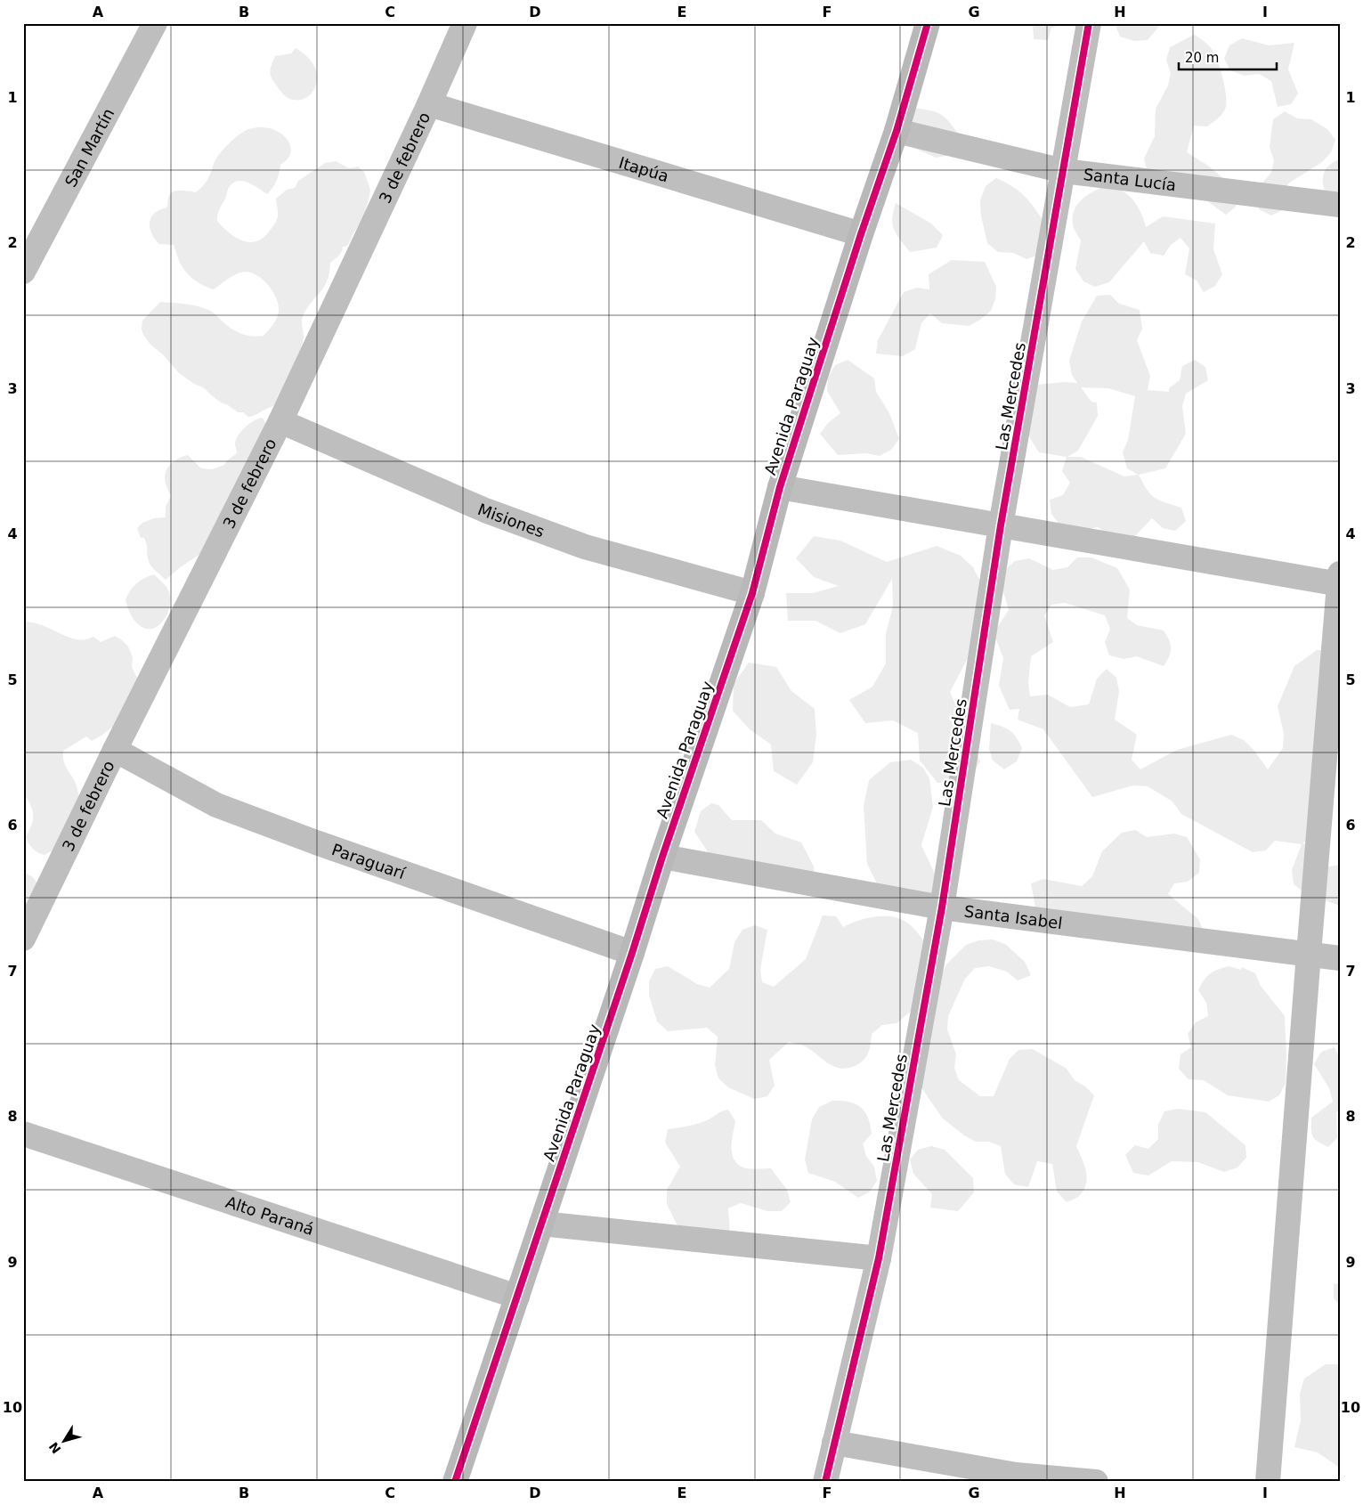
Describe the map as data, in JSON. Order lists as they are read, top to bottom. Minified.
{"streets":{"street":["San Martín","3 de febrero","Itapúa","Santa Lucía","Las Mercedes","Avenida Paraguay","Misiones","Paraguarí","Santa Isabel","Alto Paraná"]},"crossings":[["3 de febrero","Itapúa"],["3 de febrero","Misiones"],["3 de febrero","Paraguarí"],["Itapúa","Avenida Paraguay"],["Santa Lucía","Las Mercedes"],["Santa Lucía","Avenida Paraguay"],["Las Mercedes","Santa Isabel"],["Avenida Paraguay","Misiones"],["Avenida Paraguay","Paraguarí"],["Avenida Paraguay","Santa Isabel"],["Avenida Paraguay","Alto Paraná"]],"scale_bar":"20 m","north":"bottom left","grid":{"columns":["A","B","C","D","E","F","G","H","I"],"rows":["1","2","3","4","5","6","7","8","9","10"]}}
